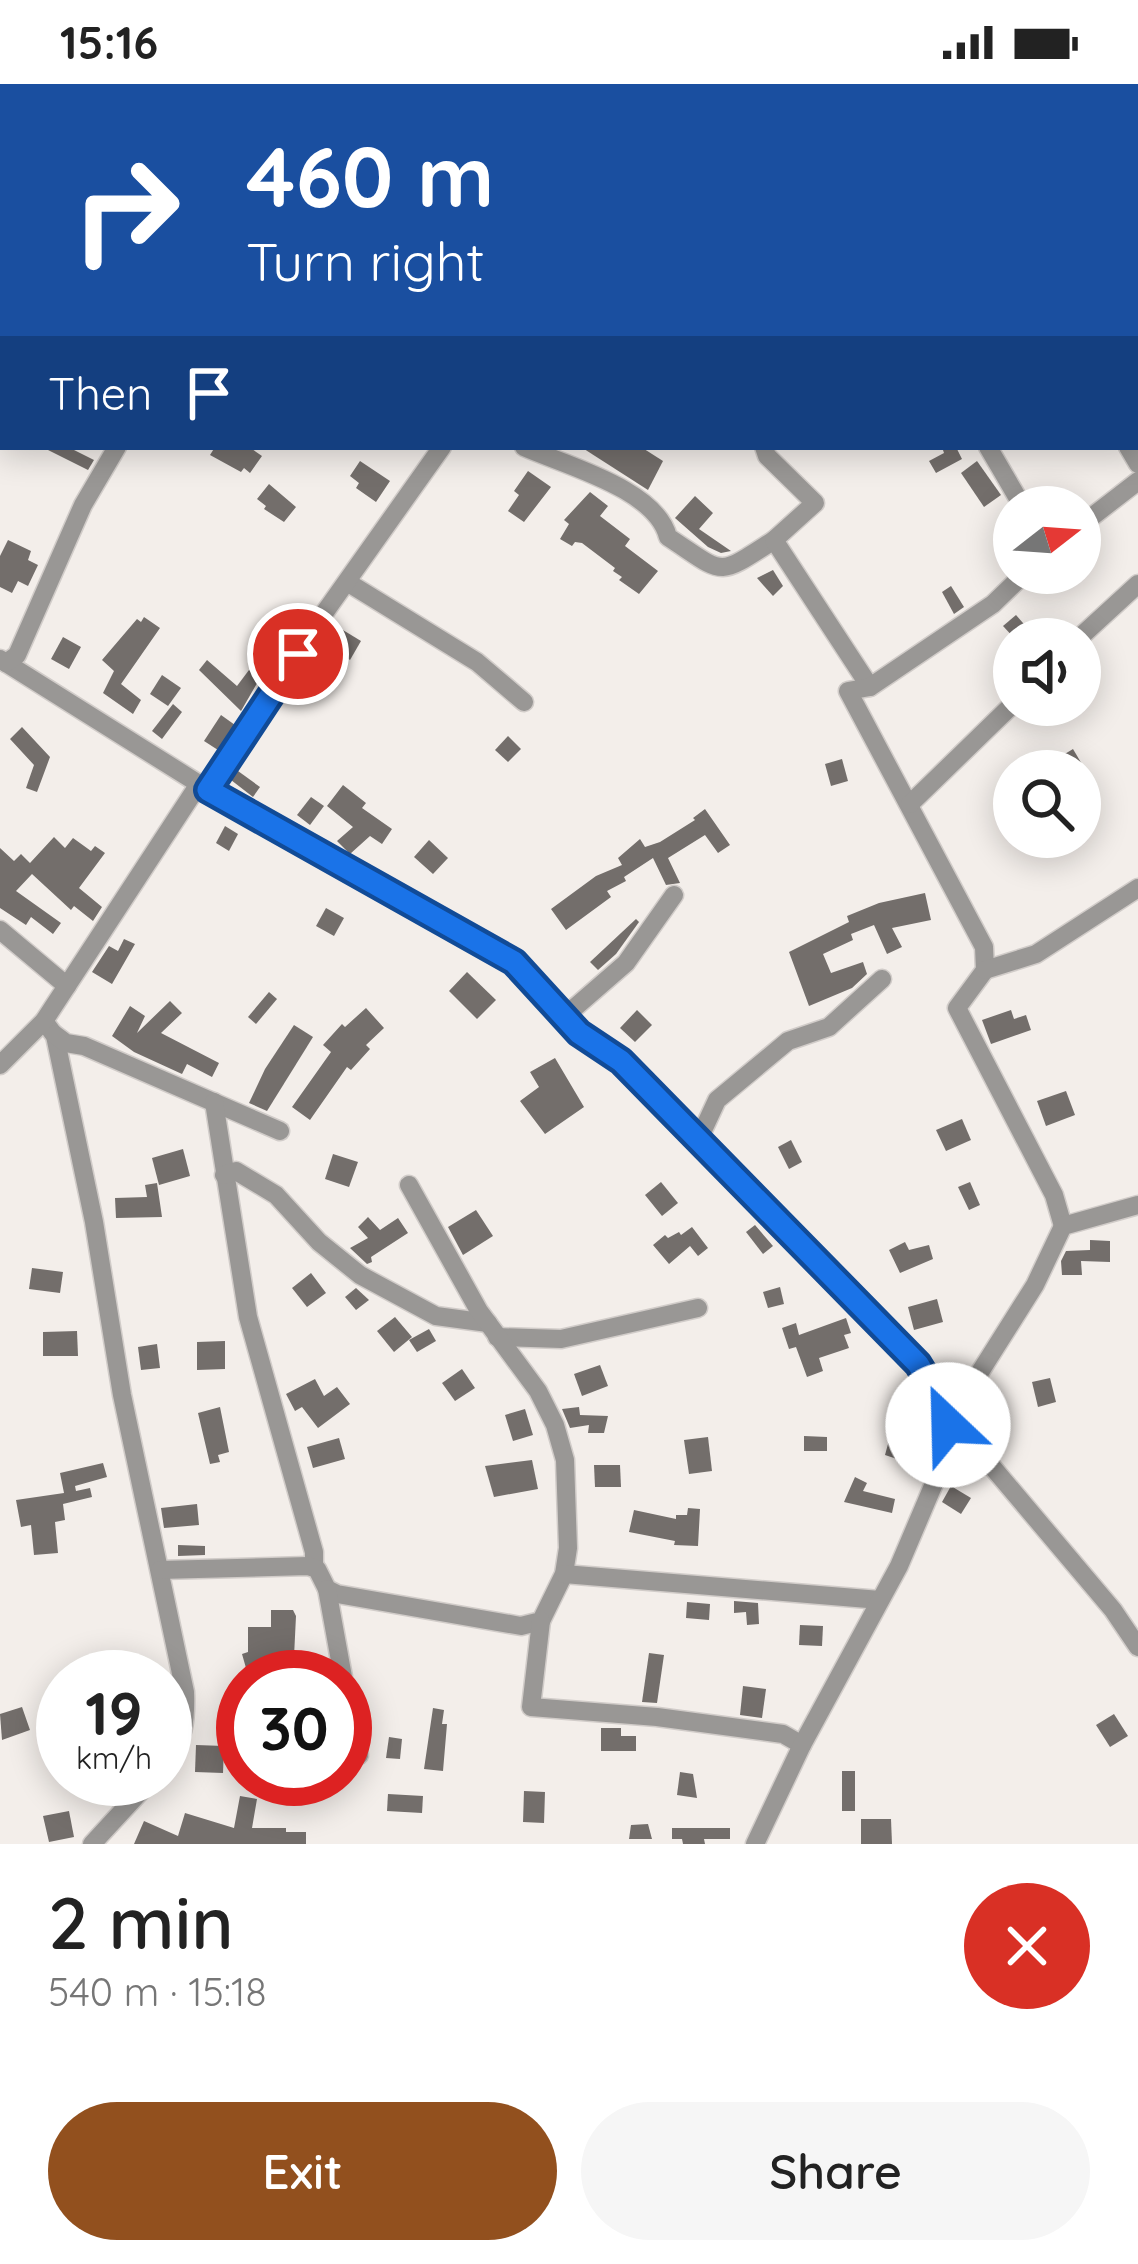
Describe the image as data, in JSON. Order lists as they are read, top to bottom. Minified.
{"north":"right","page":{"status":"15:16","turn":["460 m","Turn right"],"then":"Then","speed":"19 km/h","limit":"30","heading":["2 min","540 m · 15:18"],"buttons":["Exit","Share"]}}
